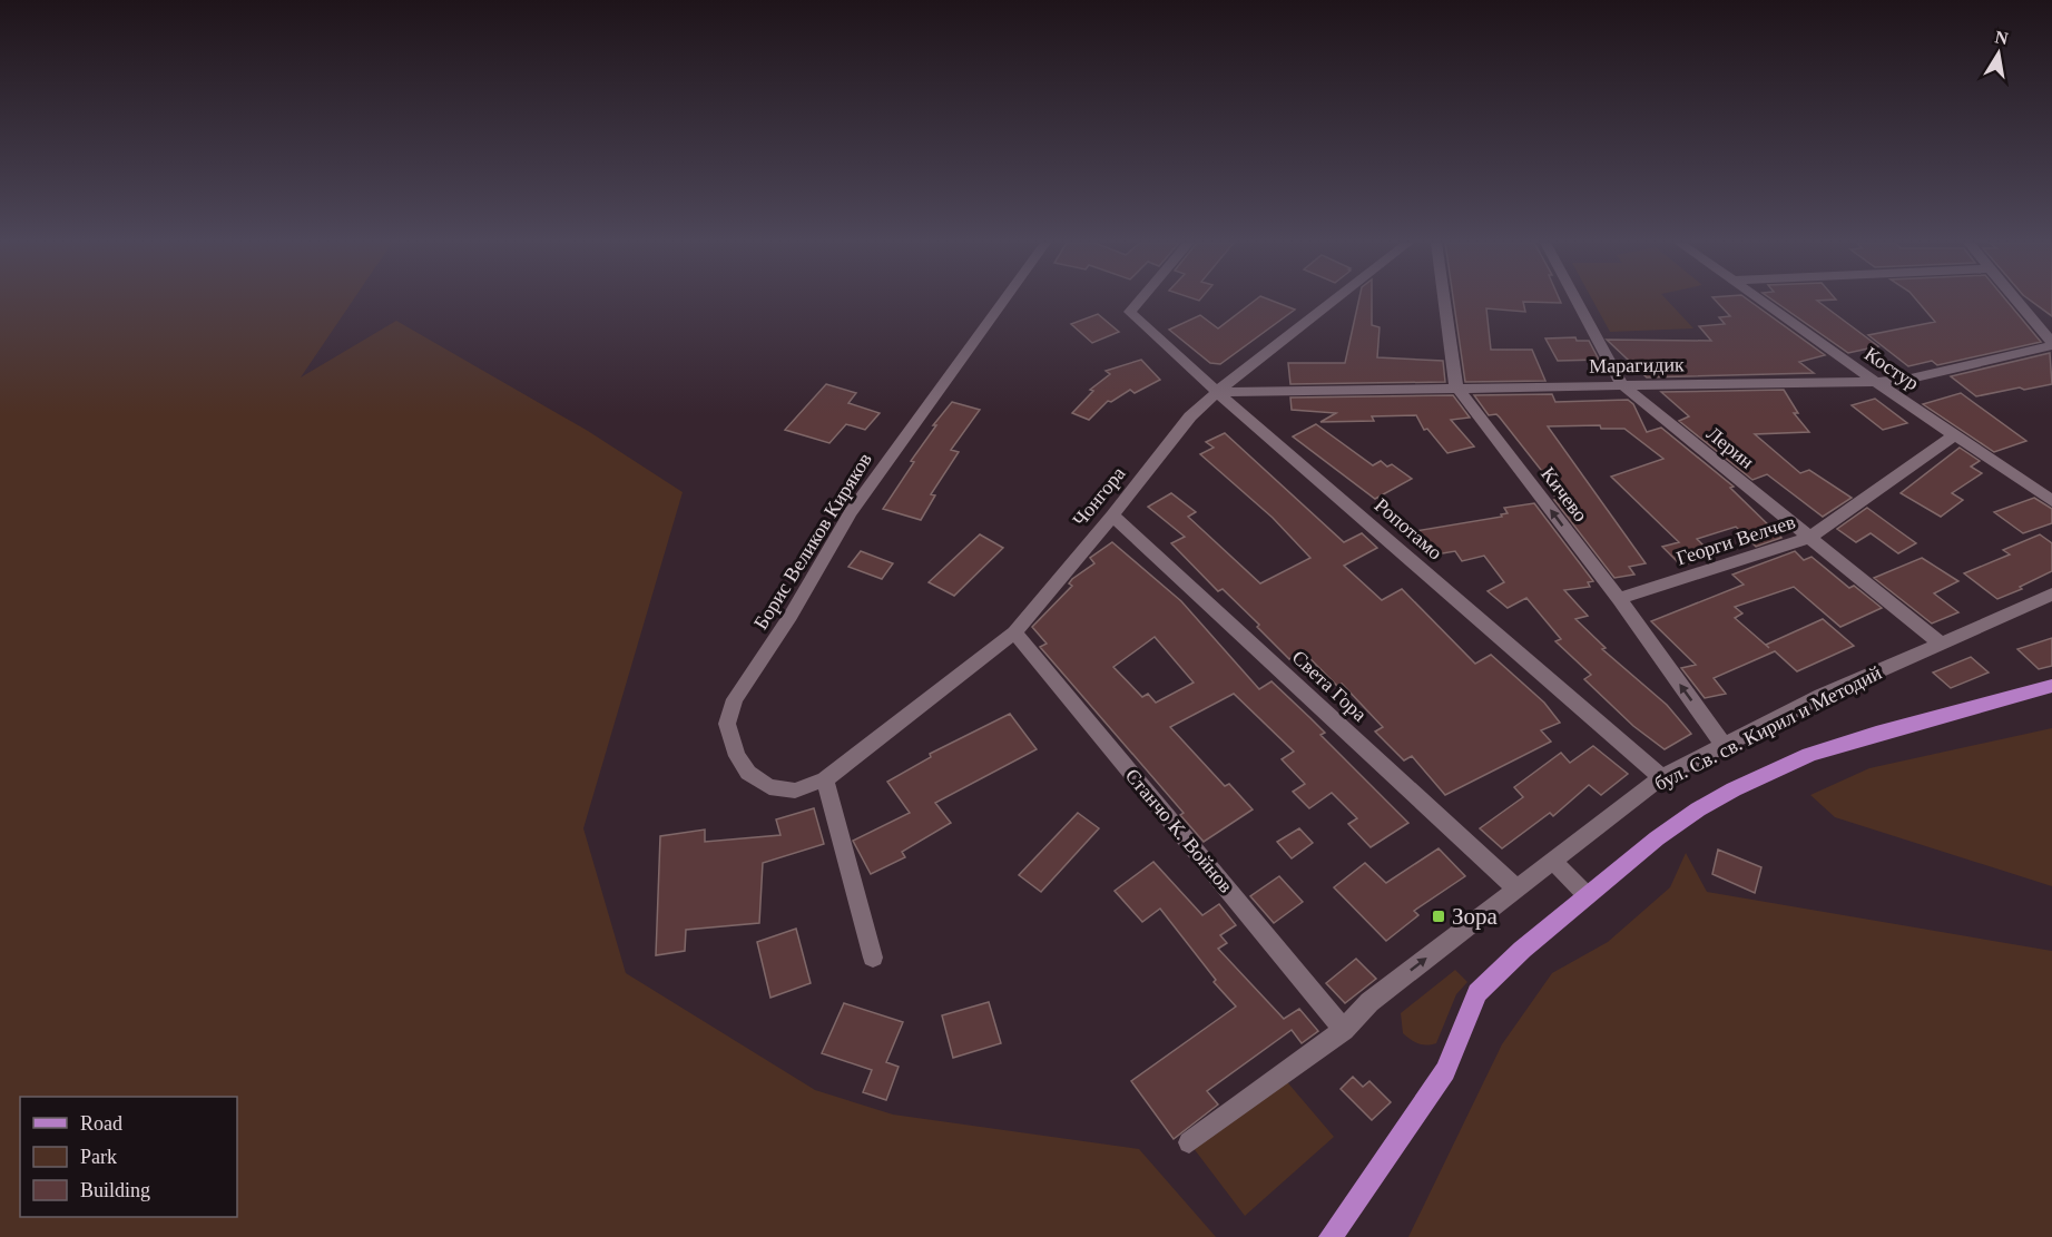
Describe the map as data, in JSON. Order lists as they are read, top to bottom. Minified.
{"streets":{"main road":["бул. Св. св. Кирил и Методий"],"street":["Марагидик","Костур","Лерин","Кичево","Чонгора","Ропотамо","Георги Велчев","Борис Великов Киряков","Света Гора","Станчо К. Войнов"]},"crossings":[["Марагидик","Костур"],["Марагидик","Лерин"],["Марагидик","Кичево"],["Марагидик","Чонгора"],["Марагидик","Ропотамо"],["Костур","Георги Велчев"],["Лерин","Георги Велчев"],["Лерин","бул. Св. св. Кирил и Методий"],["Кичево","Георги Велчев"],["Кичево","бул. Св. св. Кирил и Методий"],["Чонгора","Ропотамо"],["Чонгора","Борис Великов Киряков"],["Чонгора","Света Гора"],["Чонгора","Станчо К. Войнов"],["Ропотамо","бул. Св. св. Кирил и Методий"],["Света Гора","бул. Св. св. Кирил и Методий"],["бул. Св. св. Кирил и Методий","Станчо К. Войнов"]],"one_way":["Кичево"],"places":{"transit":["Зора"]},"legend":["Road","Park","Building"],"north":"top"}
